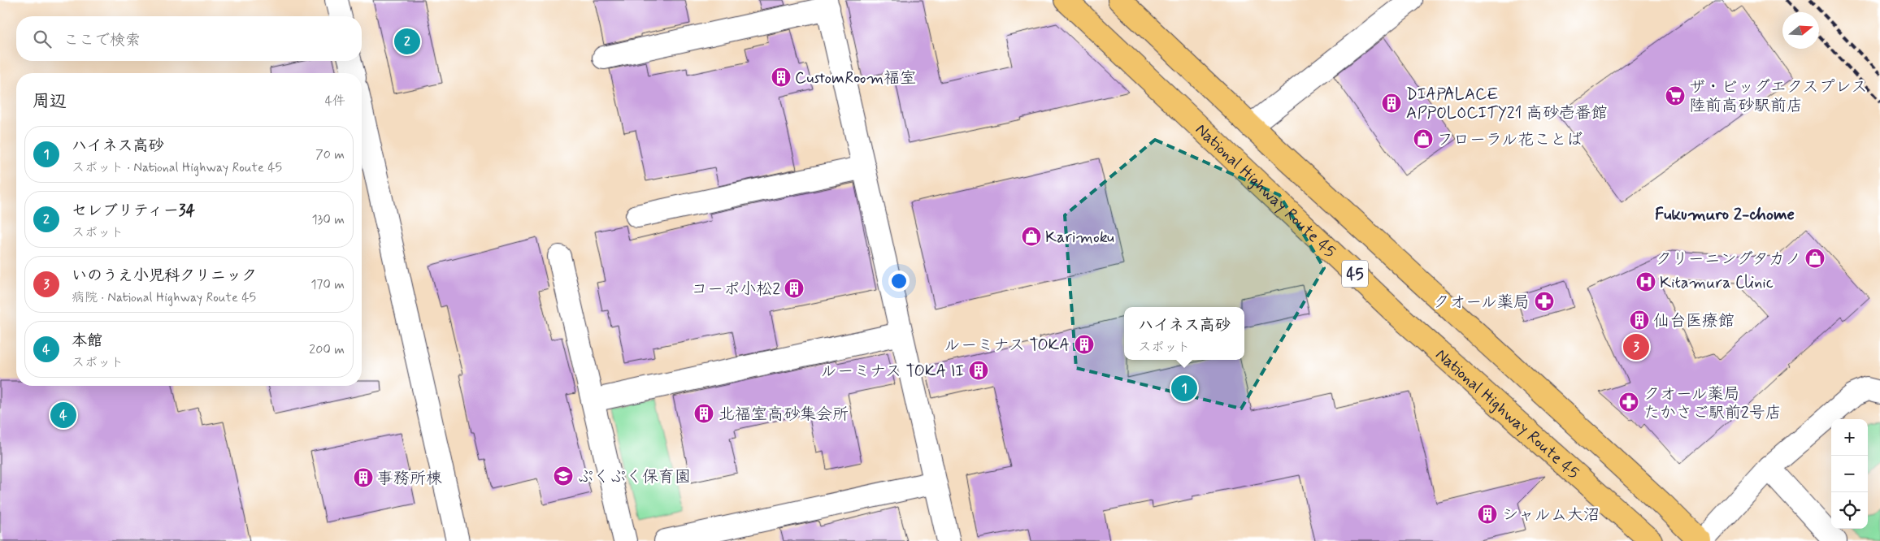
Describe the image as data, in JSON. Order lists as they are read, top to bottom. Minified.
{"streets":{"highway":["National Highway Route 45","45"]},"districts":["Fukumuro 2-chome"],"places":{"building":["CustomRoom福室","DIAPALACE APPOLOCITY21 高砂壱番館","コーポ小松2","仙台医療館","ルーミナス TOKA","ルーミナス TOKA II","北福室高砂集会所","事務所棟","シャルム大沼"],"supermarket":["ザ・ビッグエクスプレス 陸前高砂駅前店"],"shop":["フローラル花ことば","Karimoku","クリーニングタカノ"],"hospital":["Kitamura Clinic"],"pharmacy":["クオール薬局","クオール薬局 たかさご駅前2号店"],"school or university":["ぷくぷく保育園"]},"north":"right","page":{"search":"ここで検索","pins":["2","3","1","4"],"heading":["周辺","4件"],"list":[{"mark":"1","name":"ハイネス高砂","note":"スポット · National Highway Route 45","value":"70 m"},{"mark":"2","name":"セレブリティー34","note":"スポット","value":"130 m"},{"mark":"3","name":"いのうえ小児科クリニック","note":"病院 · National Highway Route 45","value":"170 m"},{"mark":"4","name":"本館","note":"スポット","value":"200 m"}],"popup":["ハイネス高砂","スポット"],"map_buttons":["+","−"]}}
